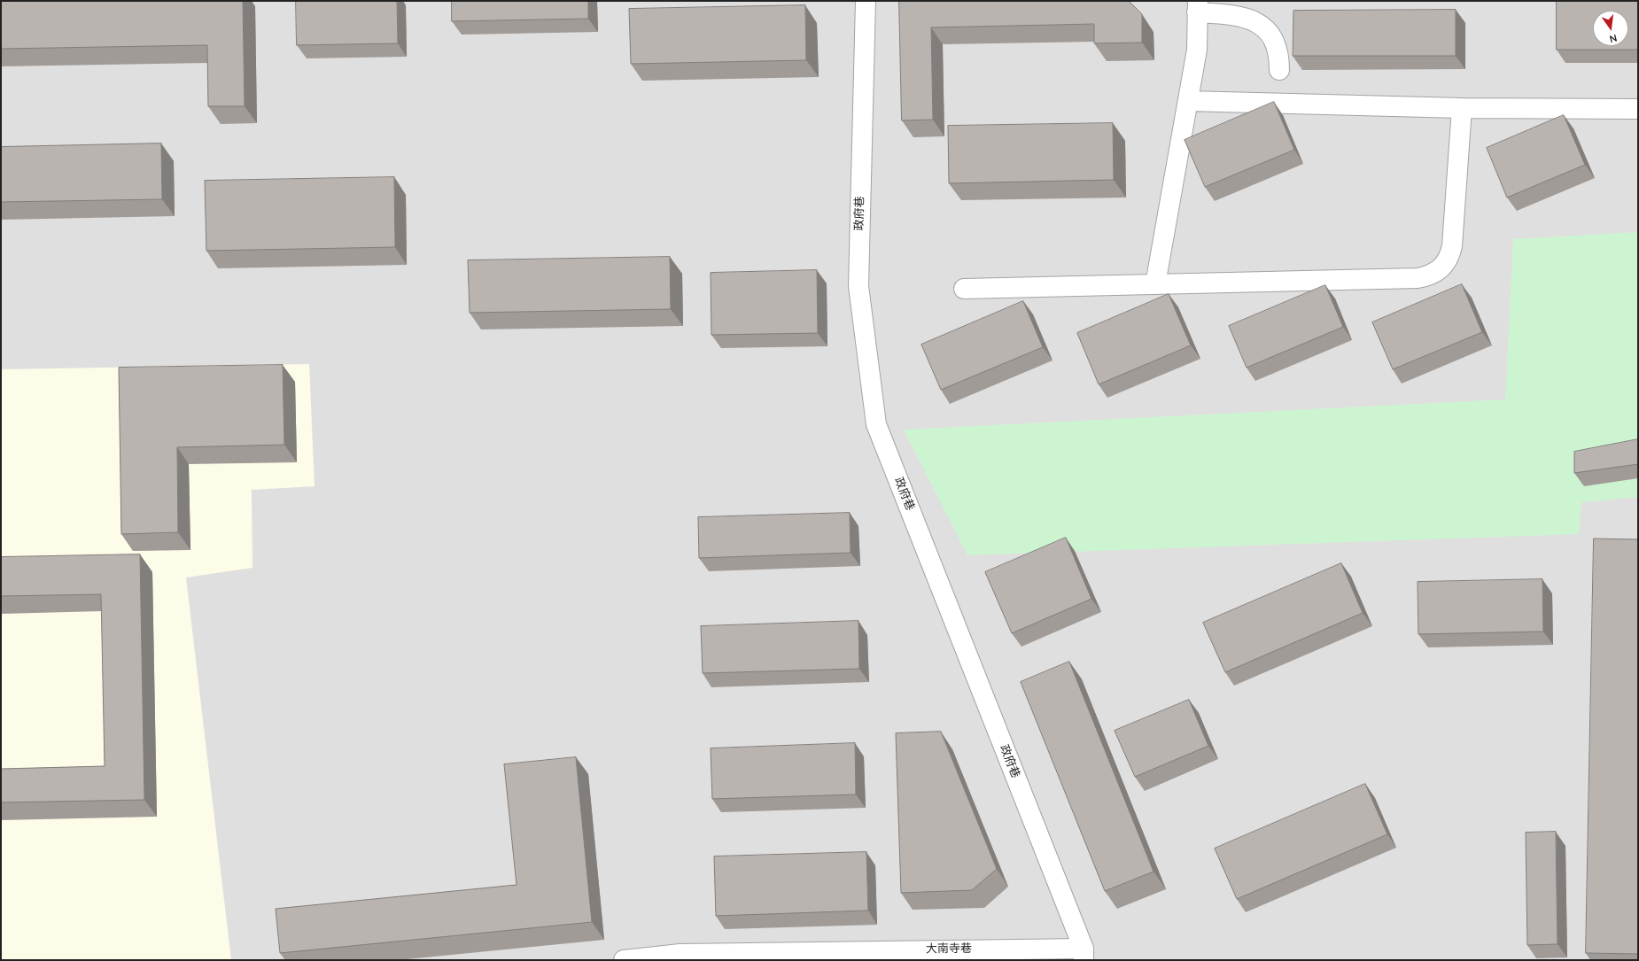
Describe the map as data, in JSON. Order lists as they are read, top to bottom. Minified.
{"streets":{"street":["政府巷","大南寺巷"]},"crossings":[["政府巷","大南寺巷"]],"north":"bottom"}
